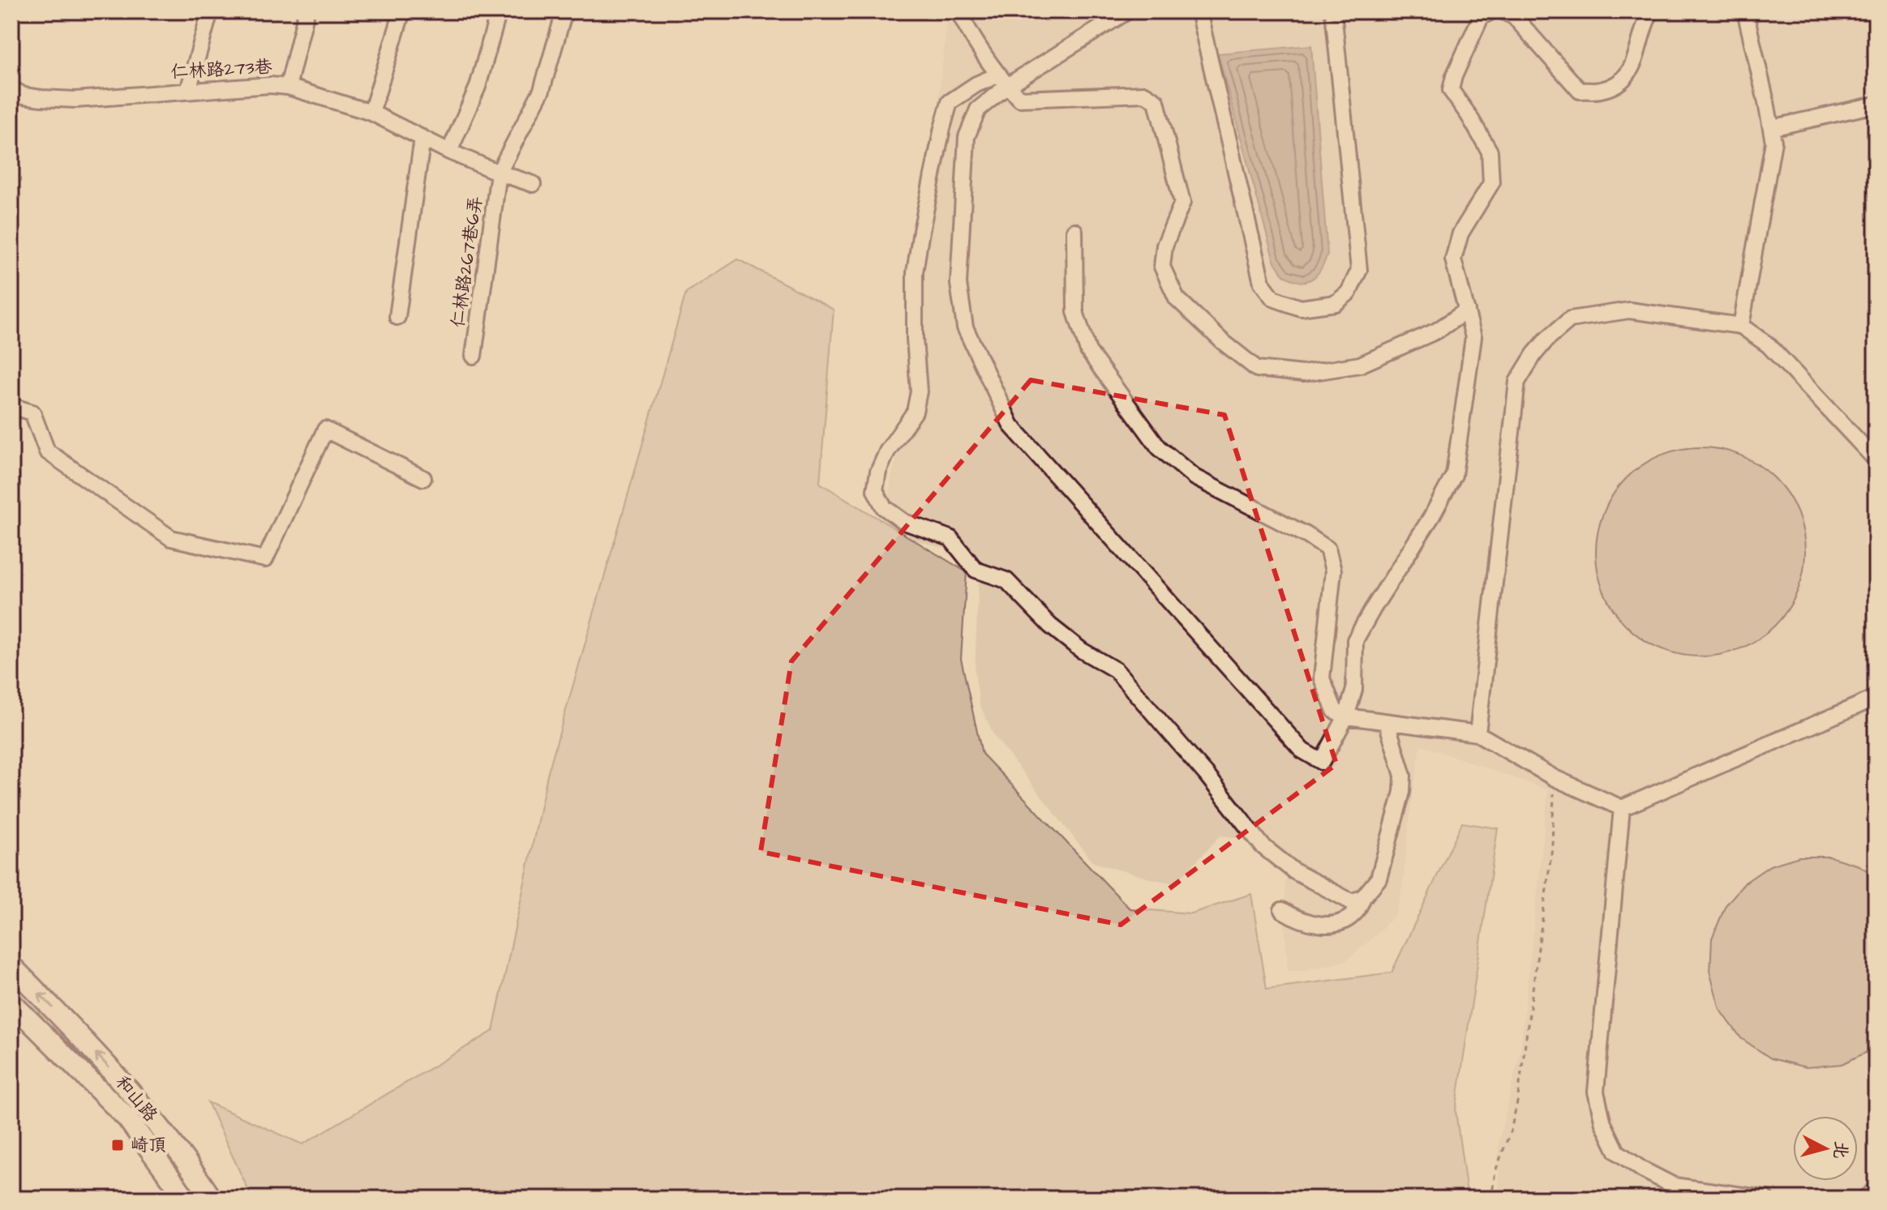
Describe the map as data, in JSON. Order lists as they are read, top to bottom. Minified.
{"streets":{"main road":["和山路"],"street":["仁林路273巷","仁林路267巷6弄"]},"crossings":[["仁林路273巷","仁林路267巷6弄"]],"places":{"transit":["崎頂"]},"north":"right"}
